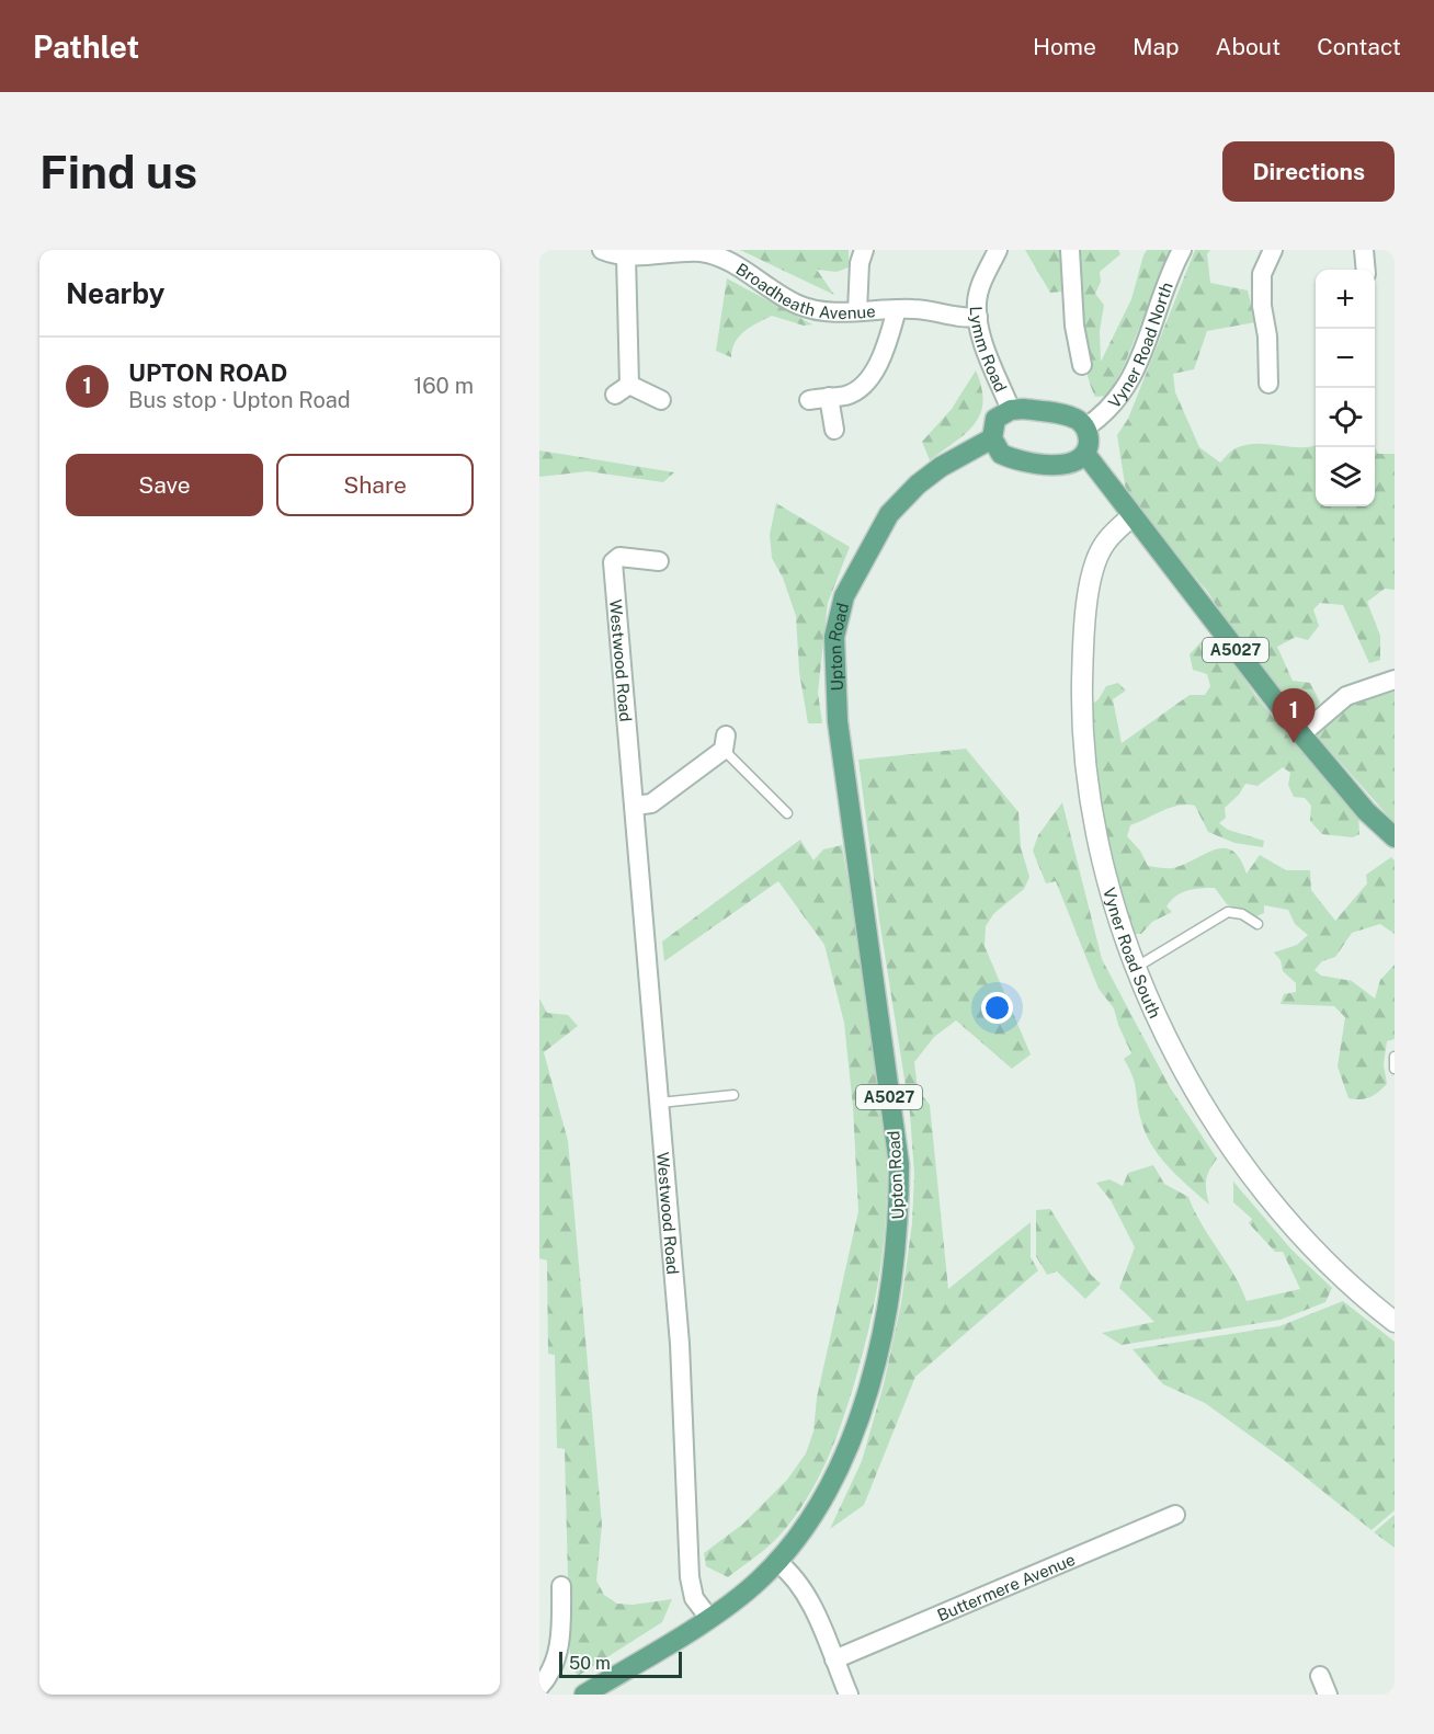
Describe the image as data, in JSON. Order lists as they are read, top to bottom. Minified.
{"streets":{"main road":["Upton Road","A5027"],"street":["Broadheath Avenue","Vyner Road North","Lymm Road","Westwood Road","Vyner Road South","Buttermere Avenue"]},"crossings":[["Broadheath Avenue","Lymm Road"],["Upton Road","Westwood Road"],["A5027","Vyner Road South"]],"scale_bar":"50 m","page":{"header":"Pathlet","nav":["Home","Map","About","Contact"],"buttons":["Directions",["Save","Share"]],"title":"Find us","heading":"Nearby","map_buttons":["+","−"],"list":[{"mark":"1","name":"UPTON ROAD","note":"Bus stop · Upton Road","value":"160 m"}],"pins":"1","scale":"50 m"}}
